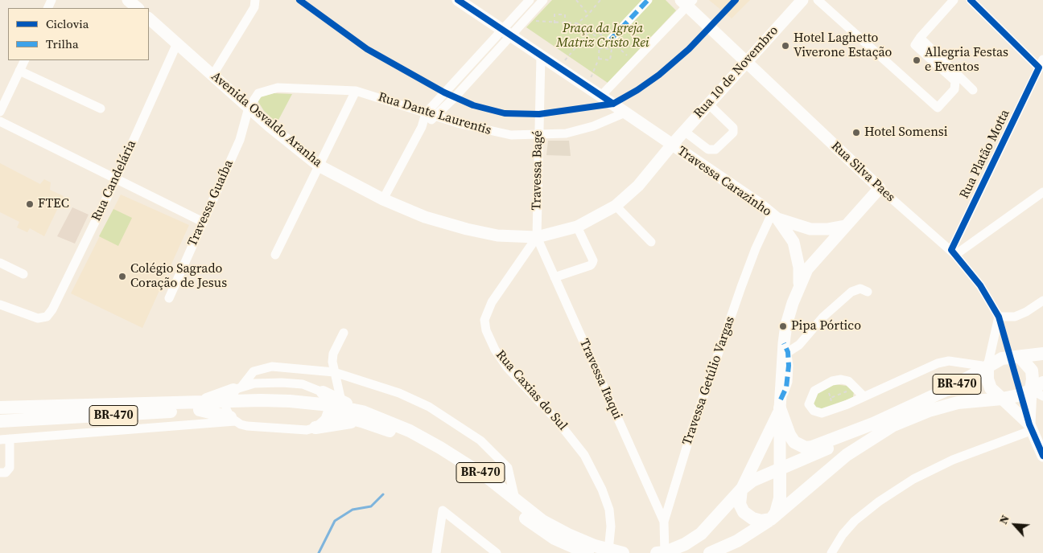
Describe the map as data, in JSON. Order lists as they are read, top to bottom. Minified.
{"streets":{"highway":["BR-470"],"main road":["Rua 10 de Novembro","Avenida Osvaldo Aranha","Rua Silva Paes","Travessa Carazinho"],"street":["Rua Dante Laurentis","Rua Platão Motta","Travessa Bagé","Rua Candelária","Travessa Guaíba","Travessa Itaqui","Travessa Getúlio Vargas","Rua Caxias do Sul"]},"crossings":[["Rua 10 de Novembro","Avenida Osvaldo Aranha"],["Rua 10 de Novembro","Rua Silva Paes"],["Rua 10 de Novembro","Travessa Carazinho"],["Rua Dante Laurentis","Avenida Osvaldo Aranha"],["Rua Dante Laurentis","Travessa Bagé"],["Rua Dante Laurentis","Travessa Carazinho"],["Rua Dante Laurentis","Travessa Guaíba"],["Avenida Osvaldo Aranha","Travessa Bagé"],["Avenida Osvaldo Aranha","Rua Candelária"],["Avenida Osvaldo Aranha","Travessa Carazinho"],["Avenida Osvaldo Aranha","Travessa Guaíba"],["Avenida Osvaldo Aranha","Travessa Itaqui"],["Avenida Osvaldo Aranha","Rua Caxias do Sul"],["Rua Platão Motta","Rua Silva Paes"],["Travessa Bagé","Travessa Carazinho"],["Travessa Bagé","Travessa Itaqui"],["Travessa Bagé","Rua Caxias do Sul"],["Travessa Carazinho","Travessa Getúlio Vargas"],["Travessa Itaqui","Travessa Getúlio Vargas"],["Travessa Itaqui","Rua Caxias do Sul"],["BR-470","Rua Caxias do Sul"]],"parks":["Praça da Igreja Matriz Cristo Rei"],"places":["Hotel Laghetto Viverone Estação","Allegria Festas e Eventos","Hotel Somensi","FTEC","Colégio Sagrado Coração de Jesus","Pipa Pórtico"],"legend":["Ciclovia","Trilha"],"north":"top left"}
